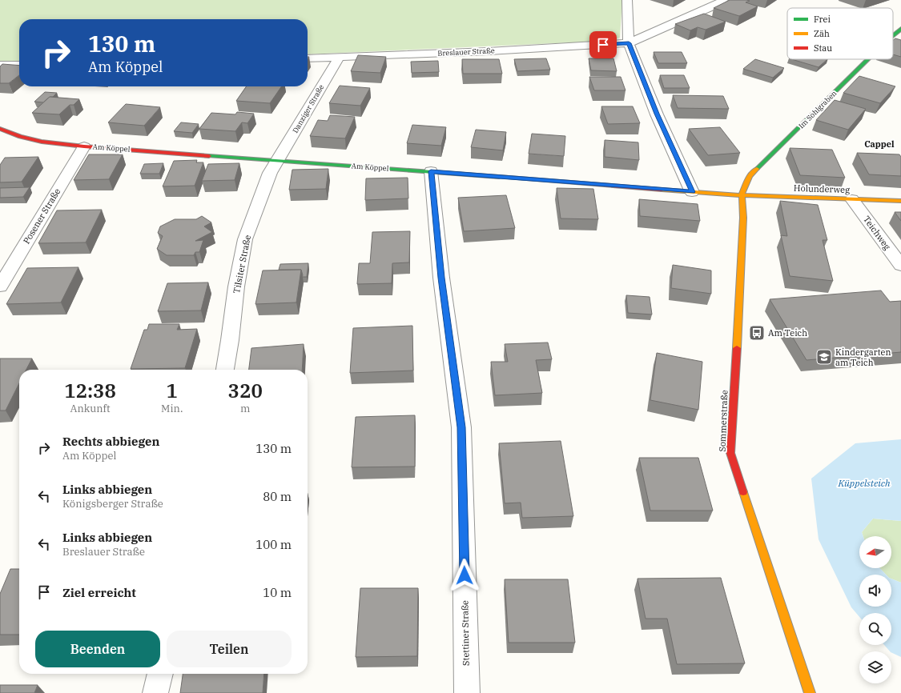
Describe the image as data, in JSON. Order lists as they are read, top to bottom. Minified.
{"streets":{"street":["Breslauer Straße","Danziger Straße","Im Sohlgraben","Am Köppel","Holunderweg","Posener Straße","Teichweg","Tilsiter Straße","Sommerstraße","Stettiner Straße"]},"crossings":[["Breslauer Straße","Danziger Straße"],["Danziger Straße","Am Köppel"],["Danziger Straße","Tilsiter Straße"],["Im Sohlgraben","Am Köppel"],["Im Sohlgraben","Holunderweg"],["Im Sohlgraben","Sommerstraße"],["Am Köppel","Holunderweg"],["Am Köppel","Posener Straße"],["Am Köppel","Tilsiter Straße"],["Am Köppel","Sommerstraße"],["Am Köppel","Stettiner Straße"],["Holunderweg","Teichweg"],["Holunderweg","Sommerstraße"]],"districts":["Cappel"],"water":["Küppelsteich"],"places":{"bus stop":["Am Teich"],"school or university":["Kindergarten am Teich"]},"legend":["Frei","Zäh","Stau"],"north":"left","page":{"turn":["130 m","Am Köppel"],"eta":["12:38","Ankunft","1","Min.","320","m"],"list":[{"name":"Rechts abbiegen","note":"Am Köppel","value":"130 m"},{"name":"Links abbiegen","note":"Königsberger Straße","value":"80 m"},{"name":"Links abbiegen","note":"Breslauer Straße","value":"100 m"},{"name":"Ziel erreicht","value":"10 m"}],"buttons":["Beenden","Teilen"]}}
